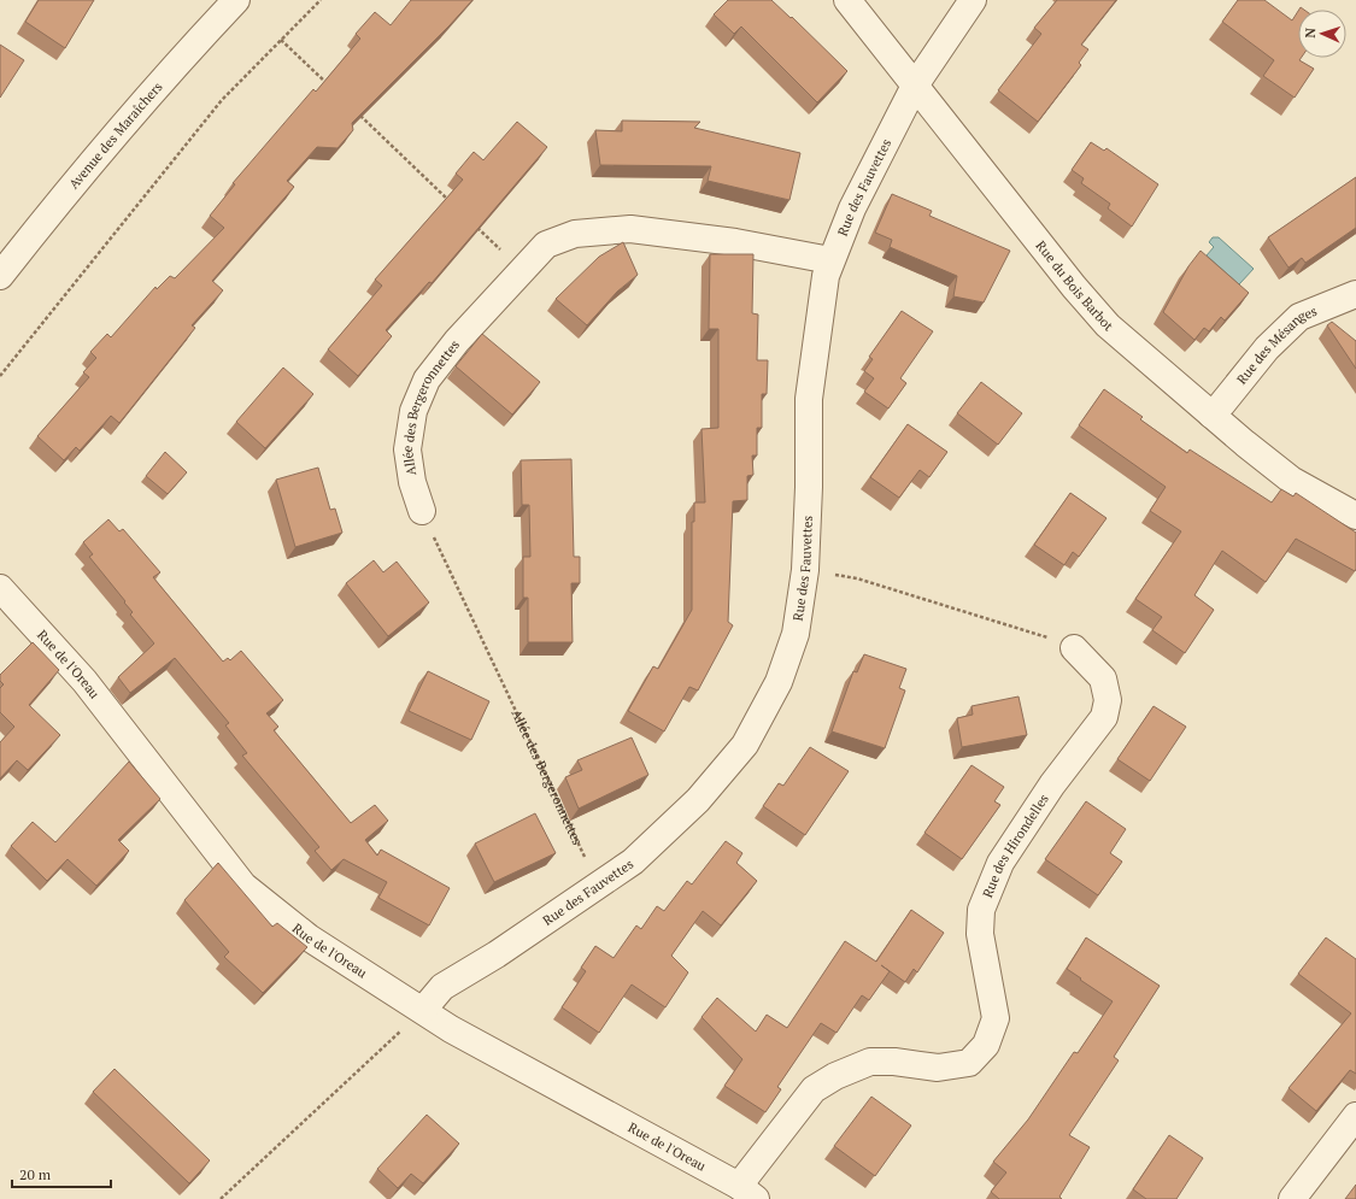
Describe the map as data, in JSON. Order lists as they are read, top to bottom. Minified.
{"streets":{"street":["Avenue des Maraîchers","Rue des Fauvettes","Rue du Bois Barbot","Rue des Mésanges","Allée des Bergeronnettes","Rue de l'Oreau","Rue des Hirondelles"]},"crossings":[["Rue des Fauvettes","Rue du Bois Barbot"],["Rue des Fauvettes","Allée des Bergeronnettes"],["Rue des Fauvettes","Rue de l'Oreau"],["Rue du Bois Barbot","Rue des Mésanges"],["Rue de l'Oreau","Rue des Hirondelles"]],"scale_bar":"20 m","north":"left"}
